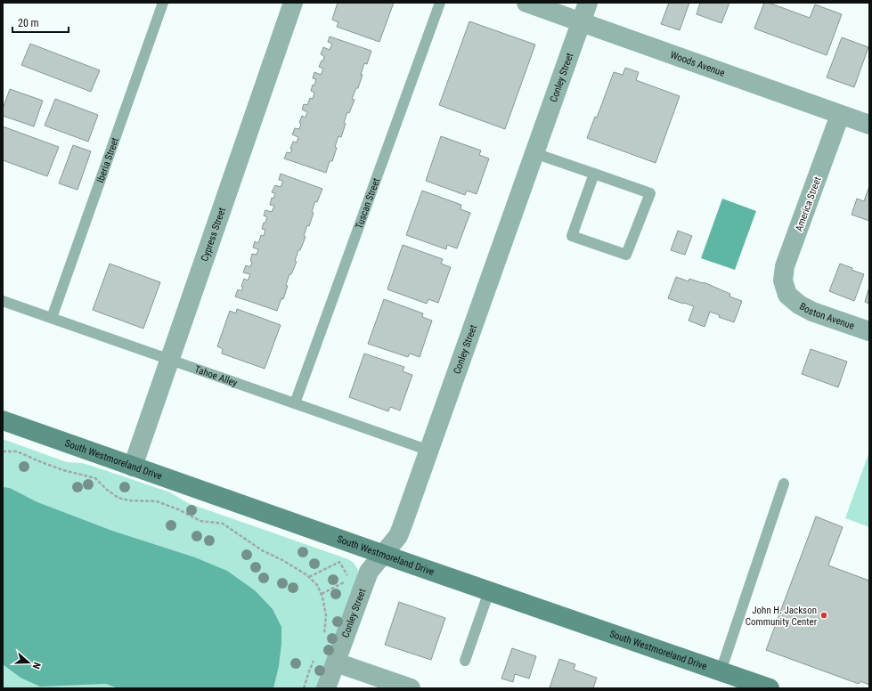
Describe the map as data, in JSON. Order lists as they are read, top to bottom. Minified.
{"streets":{"street":["Woods Avenue","Conley Street","America Street","Cypress Street","Boston Avenue","South Westmoreland Drive"],"lane":["Iberia Street","Tuscan Street","Tahoe Alley"]},"crossings":[["Woods Avenue","Conley Street"],["Woods Avenue","America Street"],["Conley Street","Tahoe Alley"],["Conley Street","South Westmoreland Drive"],["Iberia Street","Tahoe Alley"],["Tuscan Street","Tahoe Alley"],["America Street","Boston Avenue"],["Cypress Street","Tahoe Alley"],["Cypress Street","South Westmoreland Drive"]],"places":["John H. Jackson Community Center"],"scale_bar":"20 m","north":"right"}
